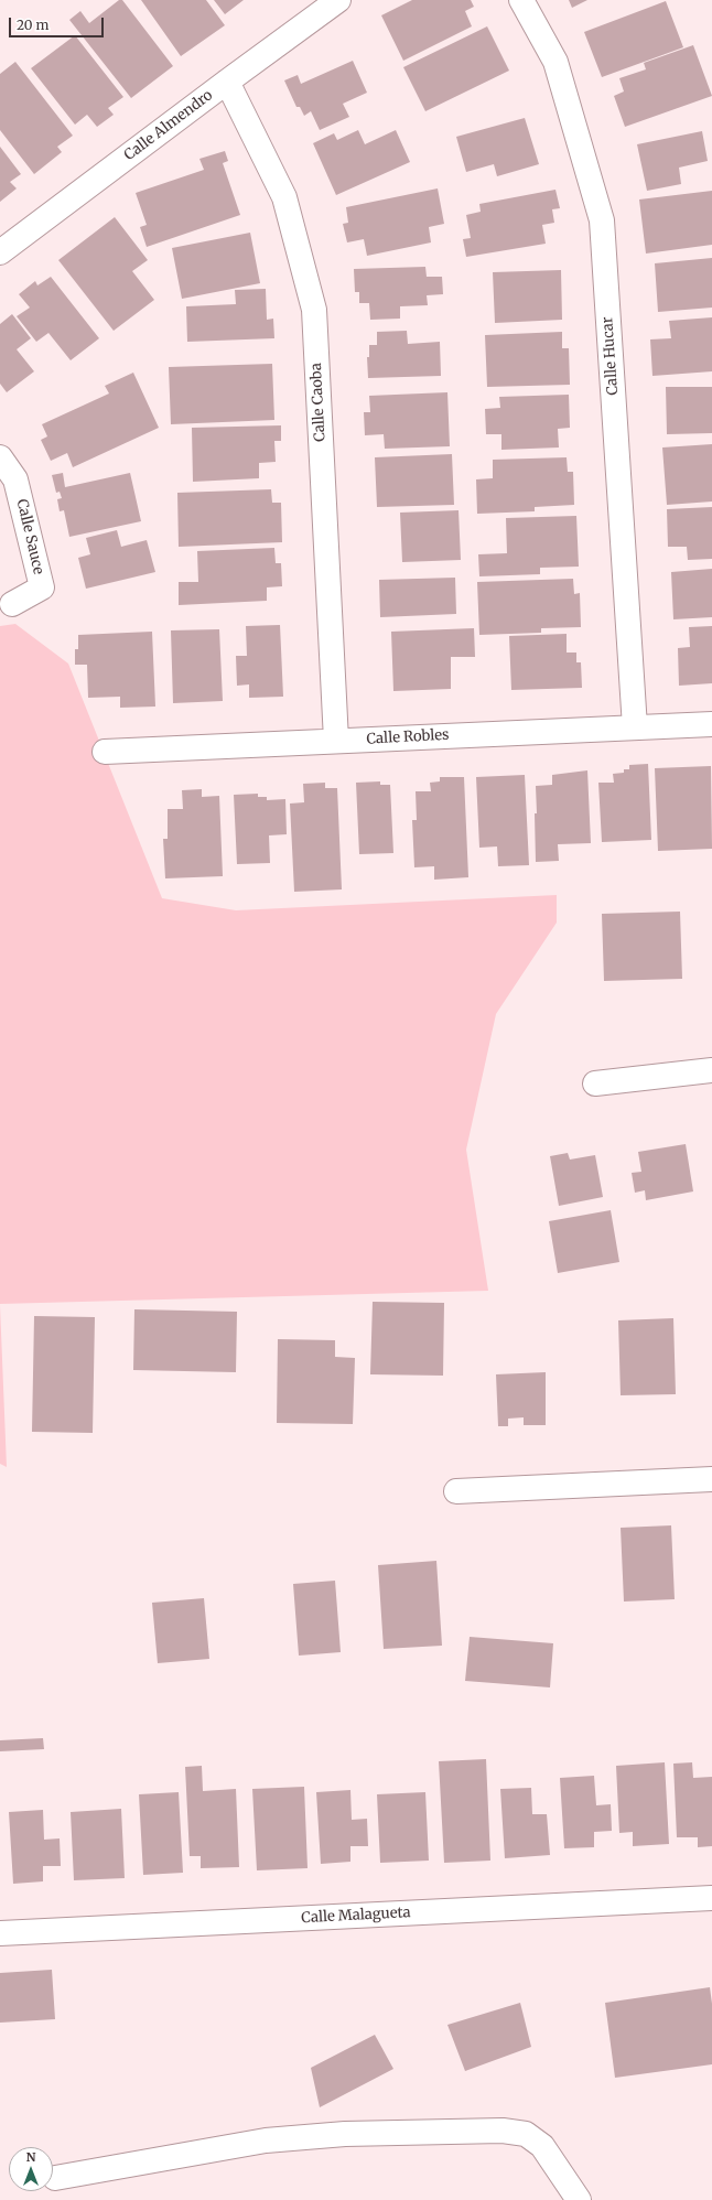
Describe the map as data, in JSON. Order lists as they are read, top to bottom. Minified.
{"streets":{"street":["Calle Almendro","Calle Hucar","Calle Caoba","Calle Sauce","Calle Robles","Calle Malagueta"]},"crossings":[["Calle Almendro","Calle Caoba"],["Calle Hucar","Calle Robles"],["Calle Caoba","Calle Robles"]],"scale_bar":"20 m","north":"top"}
